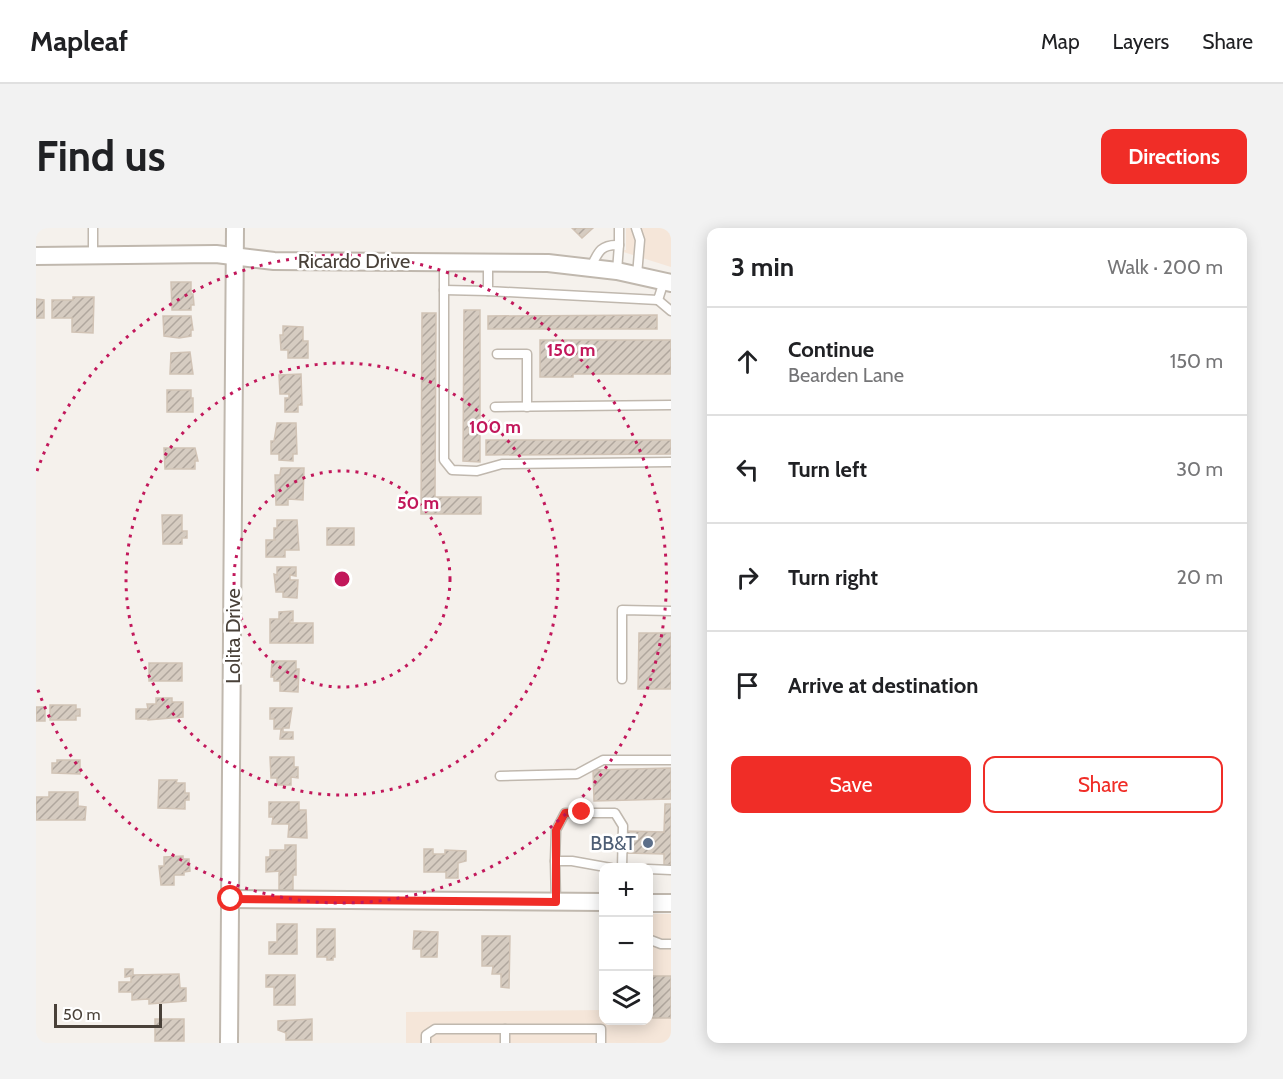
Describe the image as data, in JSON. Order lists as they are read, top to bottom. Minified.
{"streets":{"street":["Ricardo Drive","Lolita Drive"]},"crossings":[["Ricardo Drive","Lolita Drive"]],"places":["BB&T"],"scale_bar":"50 m","page":{"header":"Mapleaf","nav":["Map","Layers","Share"],"buttons":["Directions",["Save","Share"]],"title":"Find us","heading":["3 min","Walk · 200 m"],"list":[["Continue","Bearden Lane","150 m"],["Turn left","30 m"],["Turn right","20 m"],"Arrive at destination"],"map_buttons":["+","−"],"scale":"50 m"},"rings":["150 m","100 m","50 m"]}
